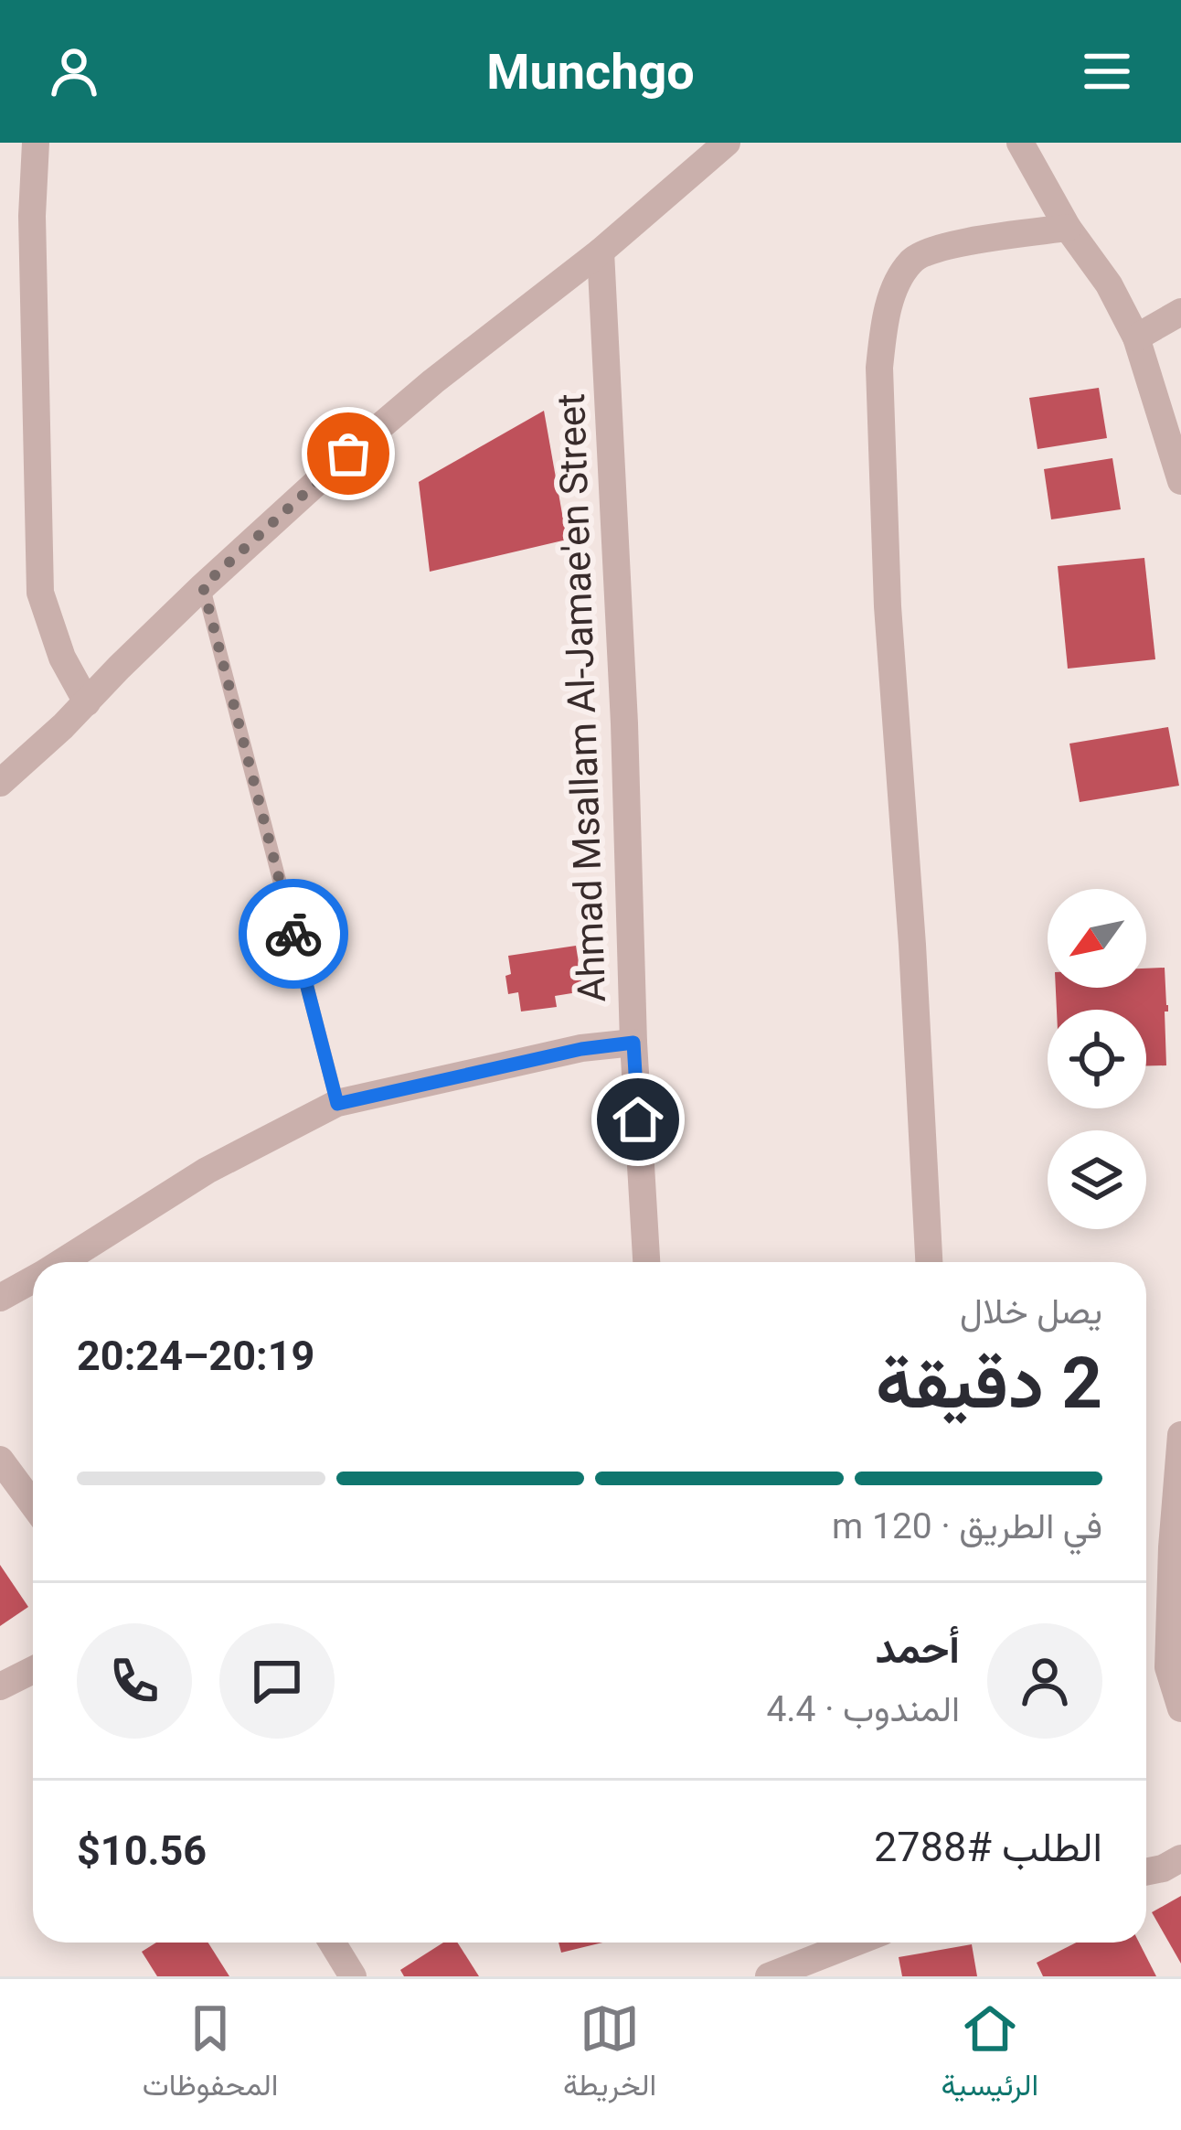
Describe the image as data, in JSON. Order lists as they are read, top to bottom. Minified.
{"streets":{"street":["Ahmad Msallam Al-Jamae'en Street"]},"north":"bottom left","page":{"header":"Munchgo","heading":["2 دقيقة","يصل خلال","20:19–20:24"],"panel":["أحمد","المندوب · 4.4","الطلب #2788","$10.56"],"bar":"في الطريق · 120 m","tabs":["الرئيسية","الخريطة","المحفوظات"]}}
